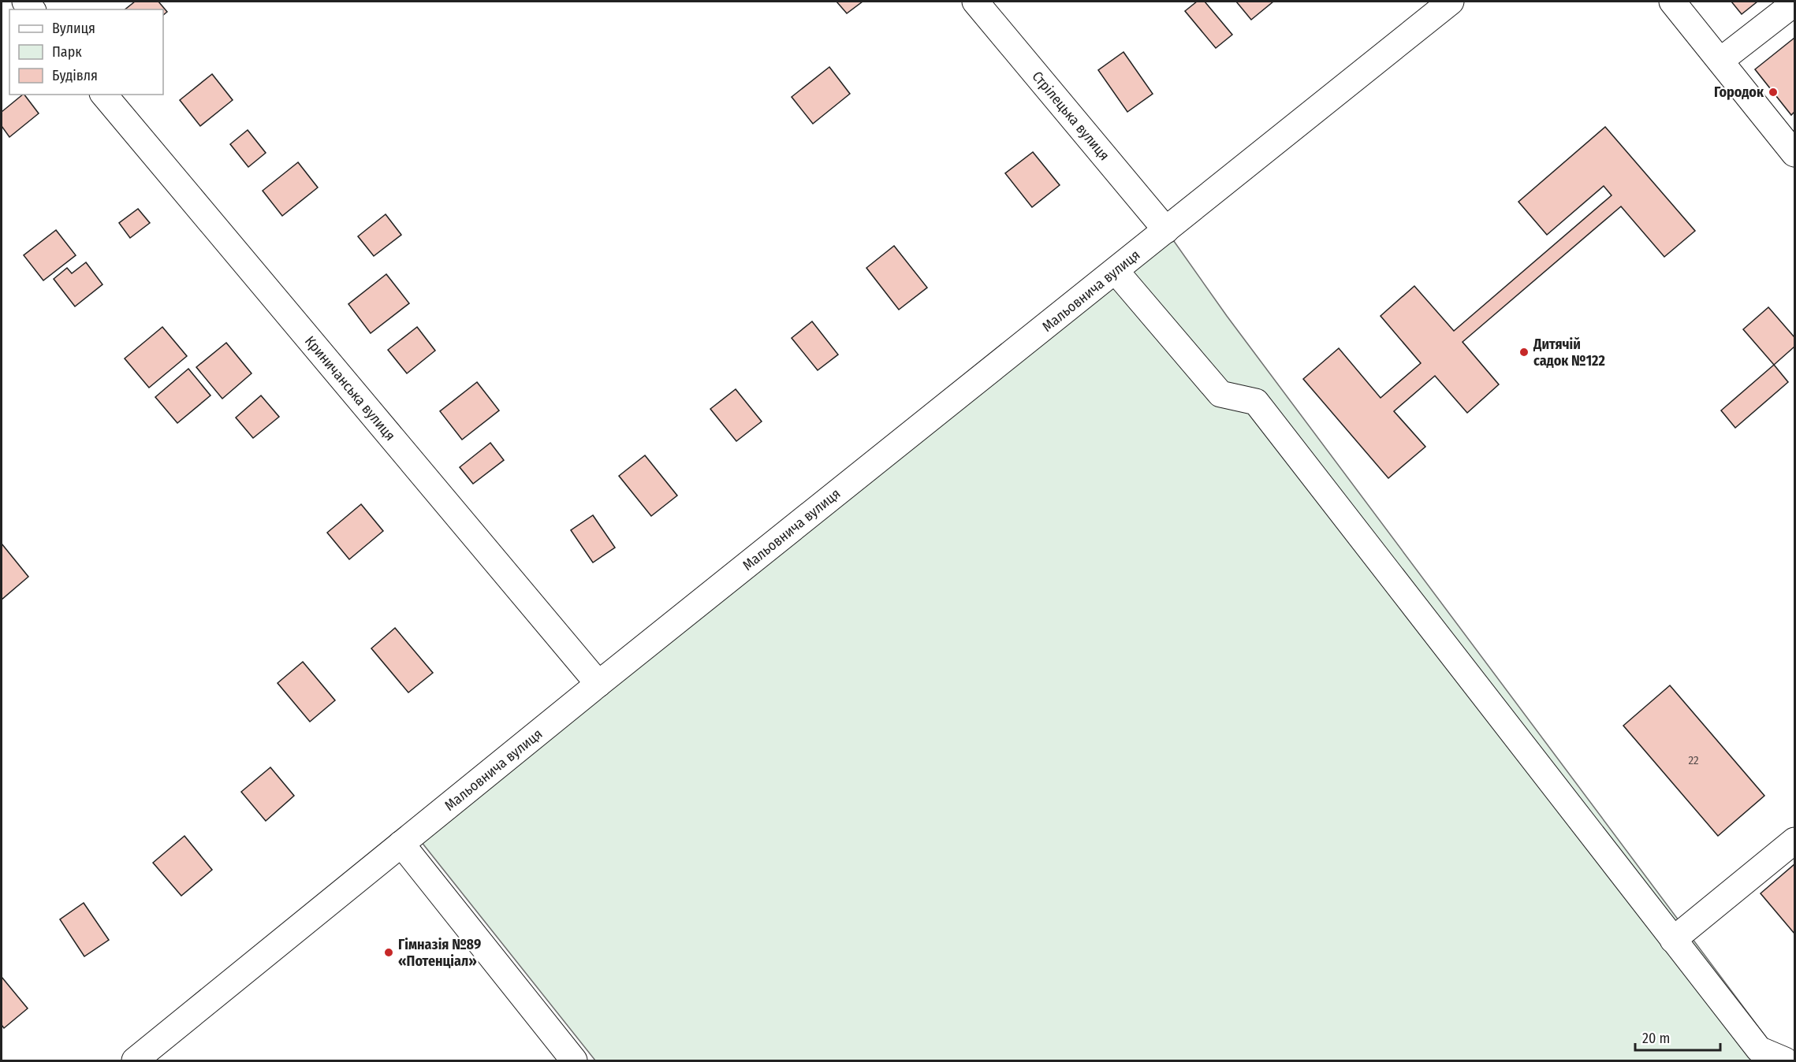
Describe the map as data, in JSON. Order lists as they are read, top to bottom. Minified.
{"streets":{"street":["Стрілецька вулиця","Мальовнича вулиця","Криничанська вулиця"]},"crossings":[["Стрілецька вулиця","Мальовнича вулиця"],["Мальовнича вулиця","Криничанська вулиця"]],"places":["Городок","Дитячій садок №122","Гімназія №89 «Потенціал»"],"house_numbers":["22"],"legend":["Вулиця","Парк","Будівля"],"scale_bar":"20 m"}
